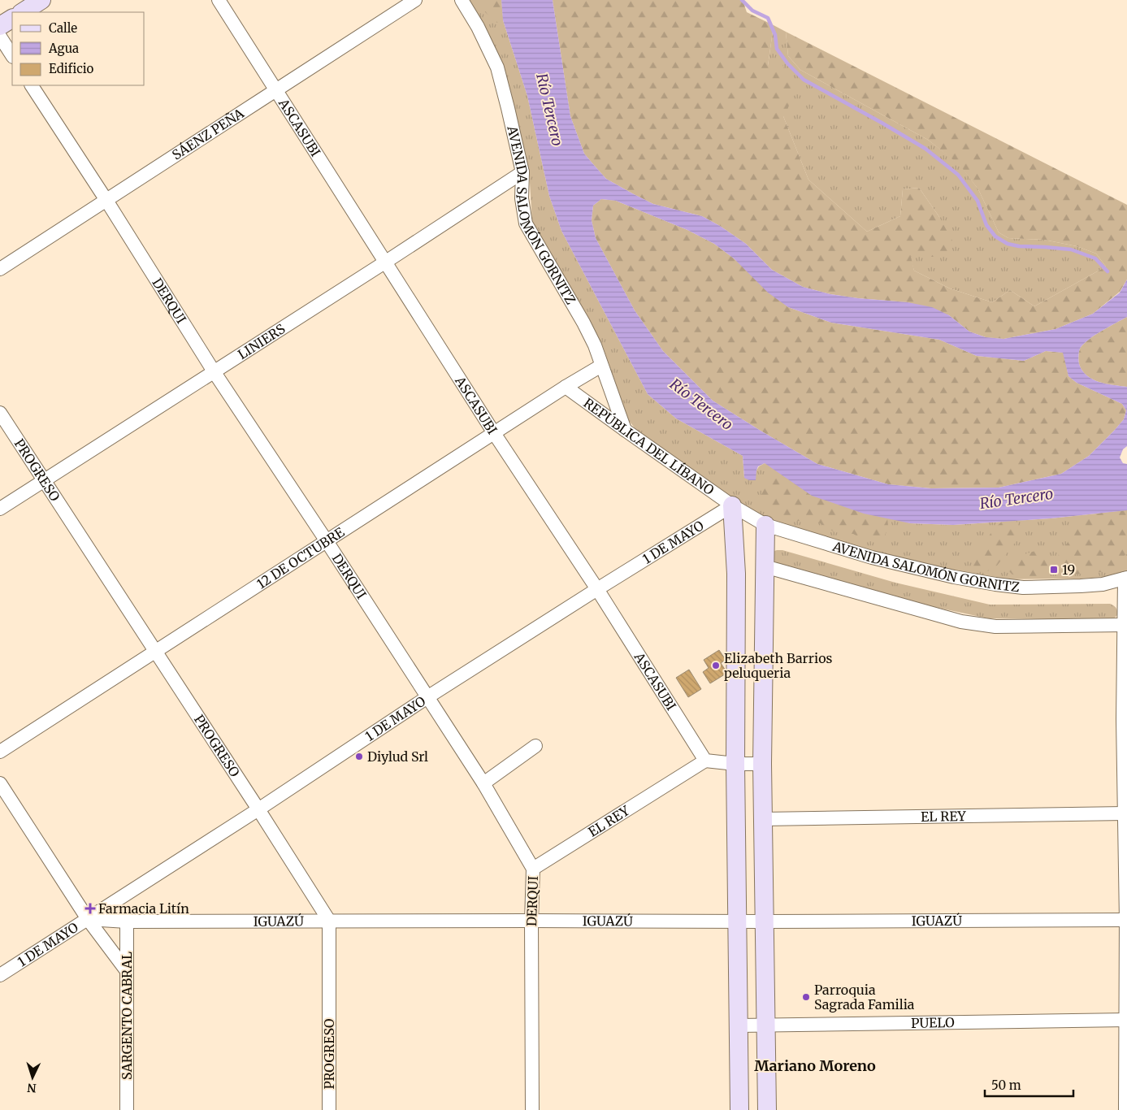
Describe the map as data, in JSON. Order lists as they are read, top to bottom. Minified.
{"streets":{"street":["ASCASUBI","SÁENZ PEÑA","AVENIDA SALOMÓN GORNITZ","DERQUI","LINIERS","REPÚBLICA DEL LÍBANO","PROGRESO","1 DE MAYO","12 DE OCTUBRE","EL REY","IGUAZÚ","SARGENTO CABRAL","PUELO"]},"crossings":[["ASCASUBI","SÁENZ PEÑA"],["ASCASUBI","LINIERS"],["ASCASUBI","1 DE MAYO"],["ASCASUBI","12 DE OCTUBRE"],["ASCASUBI","EL REY"],["SÁENZ PEÑA","DERQUI"],["AVENIDA SALOMÓN GORNITZ","LINIERS"],["AVENIDA SALOMÓN GORNITZ","REPÚBLICA DEL LÍBANO"],["AVENIDA SALOMÓN GORNITZ","1 DE MAYO"],["AVENIDA SALOMÓN GORNITZ","12 DE OCTUBRE"],["DERQUI","LINIERS"],["DERQUI","1 DE MAYO"],["DERQUI","12 DE OCTUBRE"],["DERQUI","EL REY"],["DERQUI","IGUAZÚ"],["LINIERS","PROGRESO"],["REPÚBLICA DEL LÍBANO","1 DE MAYO"],["REPÚBLICA DEL LÍBANO","12 DE OCTUBRE"],["PROGRESO","1 DE MAYO"],["PROGRESO","12 DE OCTUBRE"],["PROGRESO","IGUAZÚ"],["1 DE MAYO","IGUAZÚ"],["IGUAZÚ","SARGENTO CABRAL"]],"districts":["Mariano Moreno"],"water":["Río Tercero"],"places":{"transit":["19"],"other":["Elizabeth Barrios peluqueria","Diylud Srl","Parroquia Sagrada Familia"],"health":["Farmacia Litín"]},"legend":["Calle","Agua","Edificio"],"scale_bar":"50 m","north":"bottom"}
